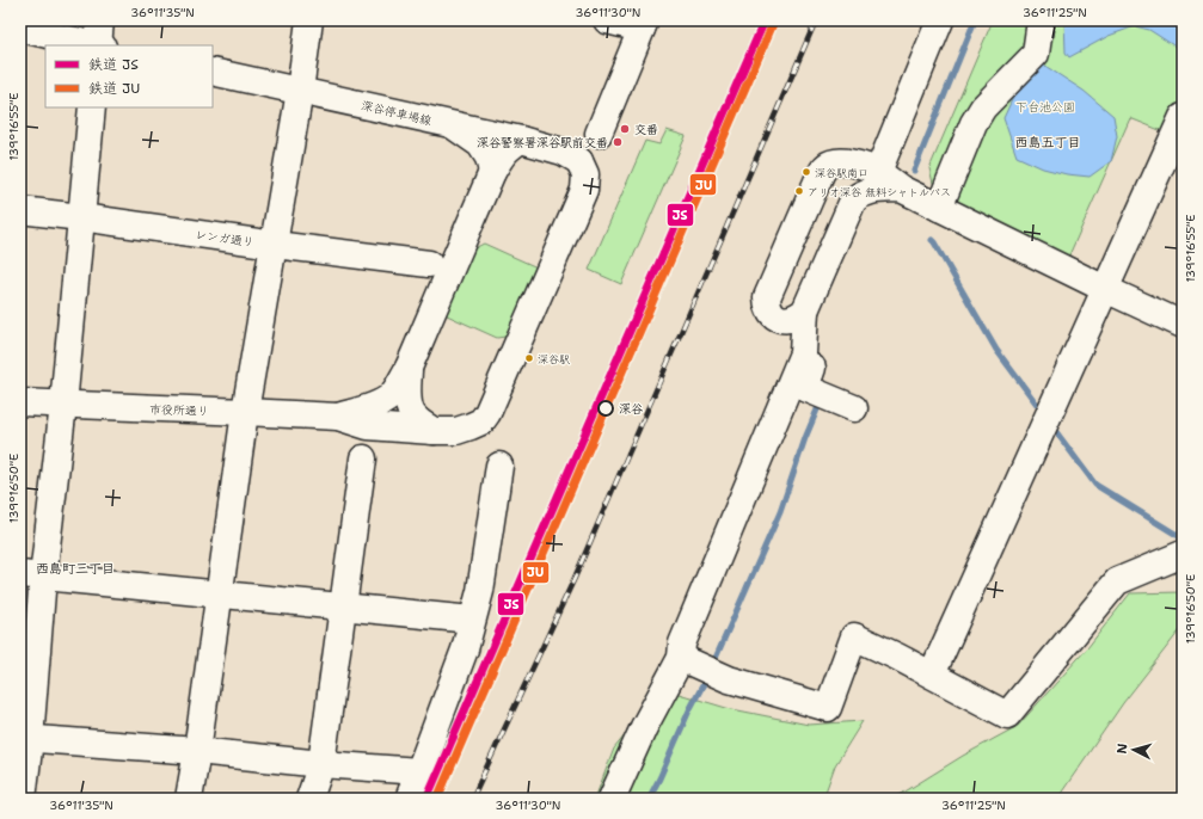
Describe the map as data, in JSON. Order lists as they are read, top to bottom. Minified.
{"streets":{"street":["深谷停車場線","レンガ通り","市役所通り"]},"districts":["西島五丁目","西島町三丁目"],"parks":["下台池公園"],"places":["交番","深谷警察署深谷駅前交番","深谷駅南口","アリオ深谷 無料シャトルバス","深谷駅","深谷"],"lines":["rail line JS","rail line JU"],"legend":["鉄道 JS","鉄道 JU"],"north":"left","coordinates":["36°11'35\"N","36°11'30\"N","36°11'25\"N","139°16'55\"E","139°16'50\"E"]}
